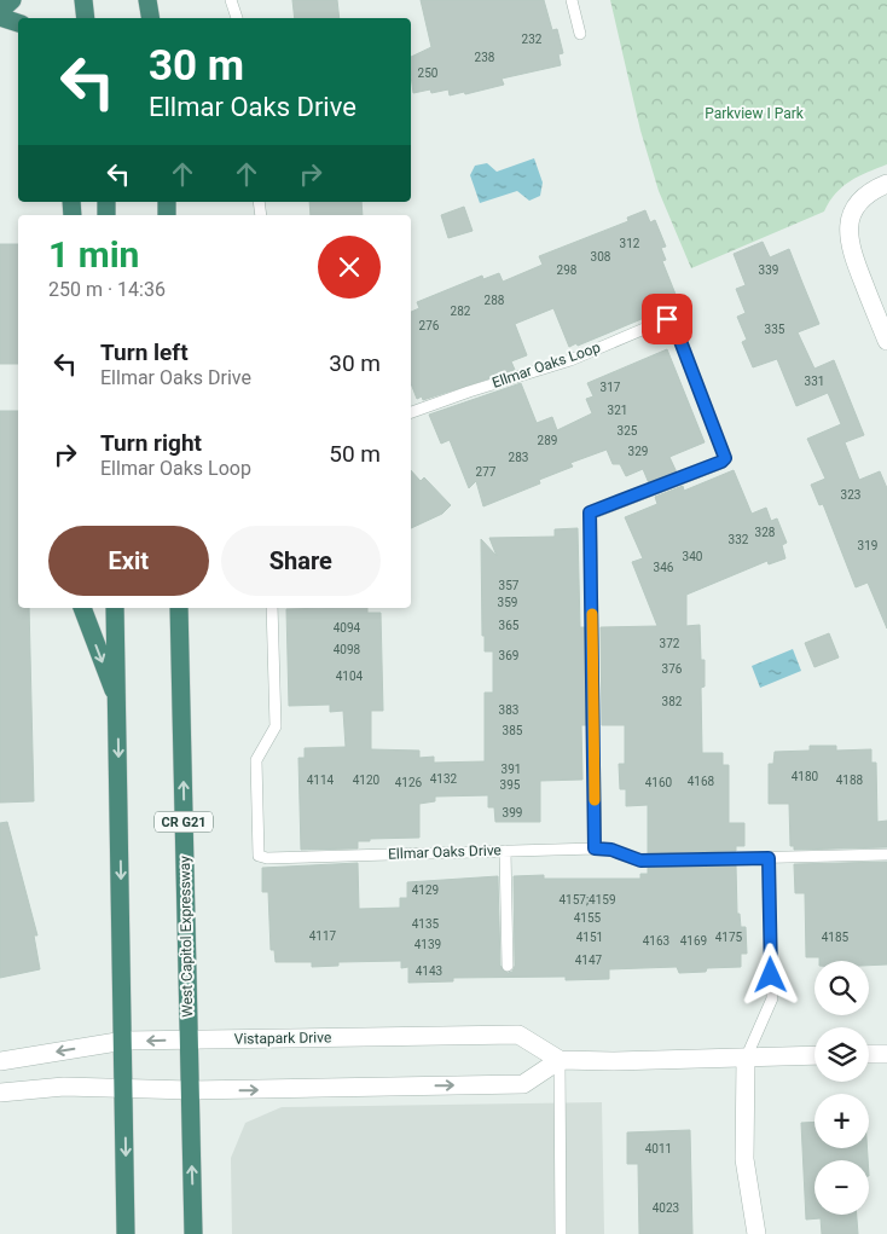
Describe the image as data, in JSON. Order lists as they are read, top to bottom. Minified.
{"streets":{"highway":["CR G21","West Capitol Expressway"],"street":["Vistapark Drive"],"lane":["Ellmar Oaks Loop","Ellmar Oaks Drive"]},"crossings":[["Ellmar Oaks Loop","Ellmar Oaks Drive"],["West Capitol Expressway","Vistapark Drive"]],"parks":["Parkview I Park"],"house_numbers":["232","238","250","312","308","298","339","288","282","276","335","331","317","321","325","289","329","283","277","323","328","332","319","340","346","357","359","365","4094","372","4098","369","376","4104","382","383","385","391","4180","4132","4114","4120","4188","4168","4126","4160","395","399","4129","4157;4159","4155","4135","4117","4151","4175","4185","4163","4169","4139","4147","4143","4011","4023"],"page":{"turn":["30 m","Ellmar Oaks Drive"],"heading":["1 min","250 m · 14:36"],"list":[{"name":"Turn left","note":"Ellmar Oaks Drive","value":"30 m"},{"name":"Turn right","note":"Ellmar Oaks Loop","value":"50 m"}],"buttons":["Exit","Share"],"map_buttons":["+","−"]}}
